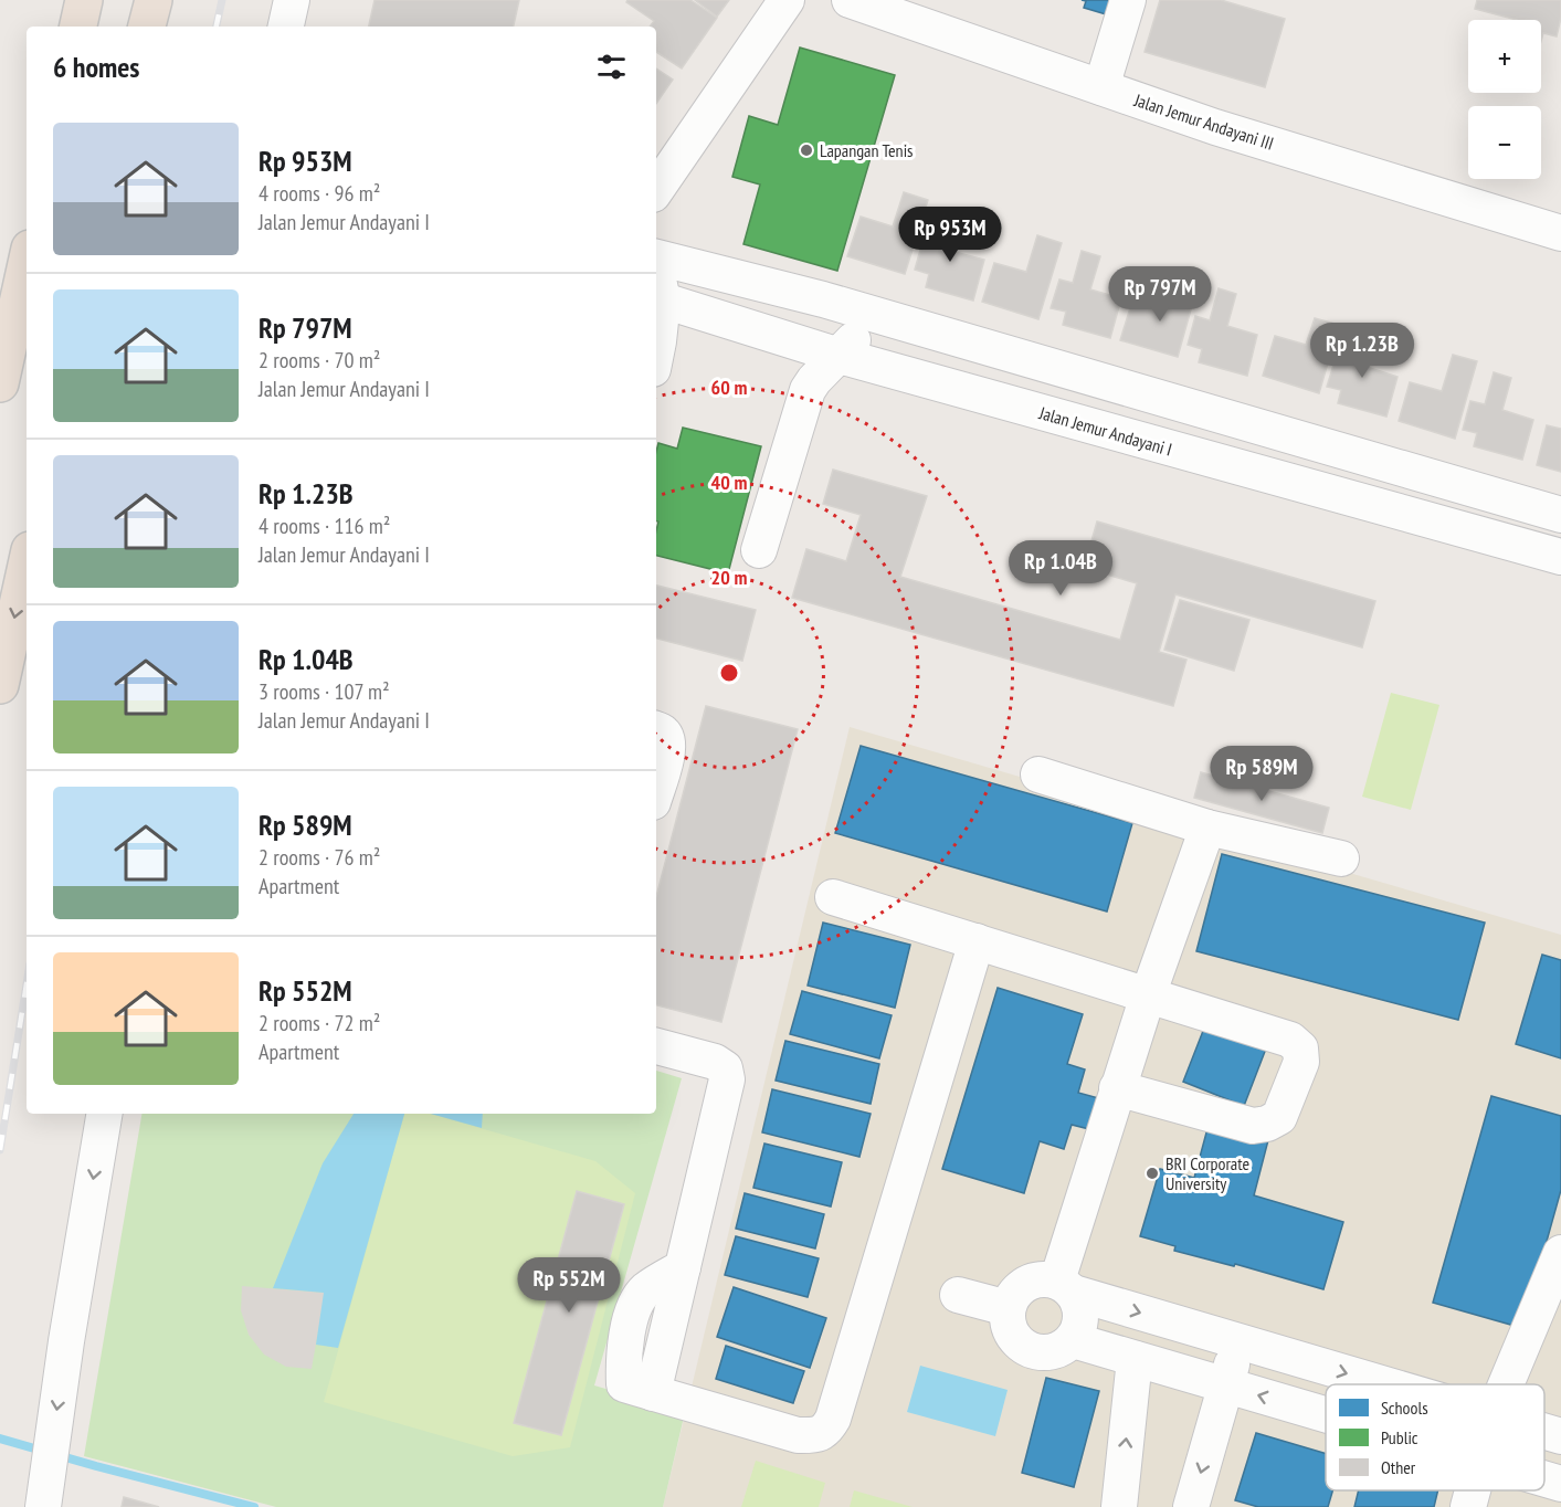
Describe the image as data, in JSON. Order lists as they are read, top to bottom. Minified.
{"streets":{"street":["Jalan Jemur Andayani III","Jalan Jemur Andayani I"]},"places":["Lapangan Tenis","BRI Corporate University"],"legend":["Schools","Public","Other"],"page":{"map_buttons":["+","−"],"heading":"6 homes","list":[{"name":"Rp 953M","note":"4 rooms · 96 m² · Jalan Jemur Andayani I"},{"name":"Rp 797M","note":"2 rooms · 70 m² · Jalan Jemur Andayani I"},{"name":"Rp 1.23B","note":"4 rooms · 116 m² · Jalan Jemur Andayani I"},{"name":"Rp 1.04B","note":"3 rooms · 107 m² · Jalan Jemur Andayani I"},{"name":"Rp 589M","note":"2 rooms · 76 m² · Apartment"},{"name":"Rp 552M","note":"2 rooms · 72 m² · Apartment"}],"price":["Rp 953M","Rp 797M","Rp 1.23B","Rp 1.04B","Rp 589M","Rp 552M"]},"rings":["60 m","40 m","20 m"]}
